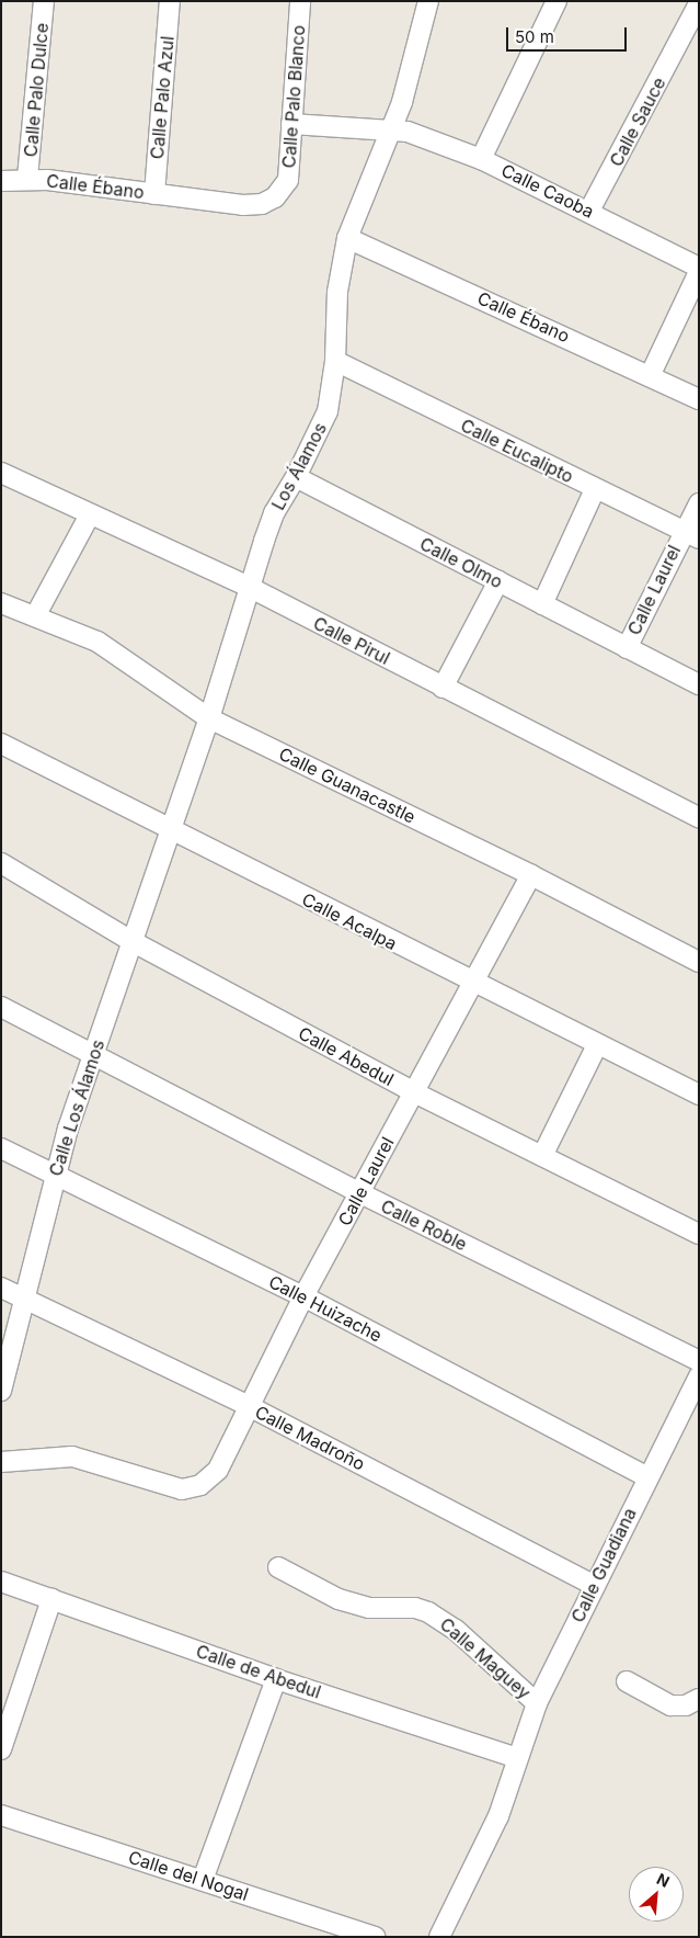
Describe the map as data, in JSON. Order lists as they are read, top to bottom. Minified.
{"streets":{"street":["Calle Palo Dulce","Calle Palo Blanco","Calle Palo Azul","Calle Sauce","Calle Ébano","Calle Caoba","Calle Eucalipto","Los Álamos","Calle Olmo","Calle Laurel","Calle Pirul","Calle Guanacastle","Calle Acalpa","Calle Abedul","Calle Los Álamos","Calle Roble","Calle Huizache","Calle Madroño","Calle Guadiana","Calle Maguey","Calle de Abedul","Calle del Nogal"]},"crossings":[["Calle Palo Dulce","Calle Ébano"],["Calle Palo Blanco","Calle Ébano"],["Calle Palo Blanco","Calle Caoba"],["Calle Palo Azul","Calle Ébano"],["Calle Sauce","Calle Caoba"],["Calle Ébano","Los Álamos"],["Calle Caoba","Los Álamos"],["Calle Eucalipto","Los Álamos"],["Calle Eucalipto","Calle Laurel"],["Los Álamos","Calle Olmo"],["Los Álamos","Calle Pirul"],["Los Álamos","Calle Guanacastle"],["Los Álamos","Calle Acalpa"],["Los Álamos","Calle Los Álamos"],["Calle Olmo","Calle Laurel"],["Calle Laurel","Calle Guanacastle"],["Calle Laurel","Calle Acalpa"],["Calle Laurel","Calle Abedul"],["Calle Laurel","Calle Roble"],["Calle Laurel","Calle Huizache"],["Calle Laurel","Calle Madroño"],["Calle Acalpa","Calle Los Álamos"],["Calle Abedul","Calle Los Álamos"],["Calle Los Álamos","Calle Roble"],["Calle Los Álamos","Calle Huizache"],["Calle Los Álamos","Calle Madroño"],["Calle Huizache","Calle Guadiana"],["Calle Madroño","Calle Guadiana"],["Calle Guadiana","Calle Maguey"],["Calle Guadiana","Calle de Abedul"]],"scale_bar":"50 m","north":"top right"}
